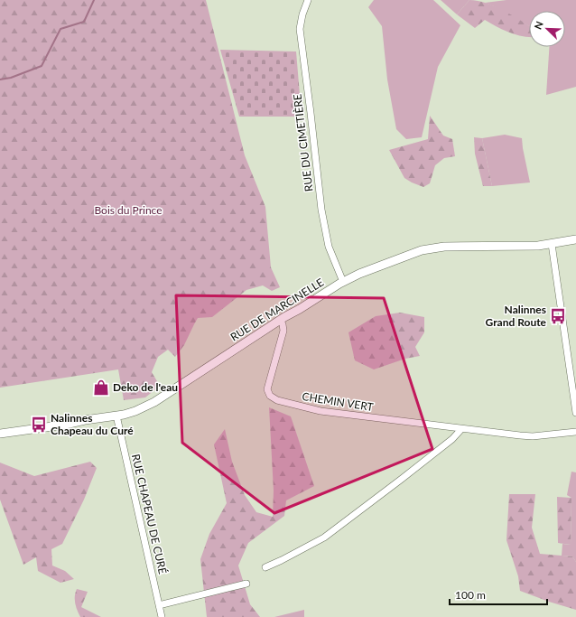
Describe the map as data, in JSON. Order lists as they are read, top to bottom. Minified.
{"streets":{"street":["RUE DU CIMETIÈRE","RUE DE MARCINELLE","CHEMIN VERT","RUE CHAPEAU DE CURÉ"]},"crossings":[["RUE DU CIMETIÈRE","RUE DE MARCINELLE"],["RUE DE MARCINELLE","CHEMIN VERT"],["RUE DE MARCINELLE","RUE CHAPEAU DE CURÉ"]],"parks":["Bois du Prince"],"places":{"bus stop":["Nalinnes Grand Route","Nalinnes Chapeau du Curé"],"shop":["Deko de l'eau"]},"scale_bar":"100 m","north":"top left"}
